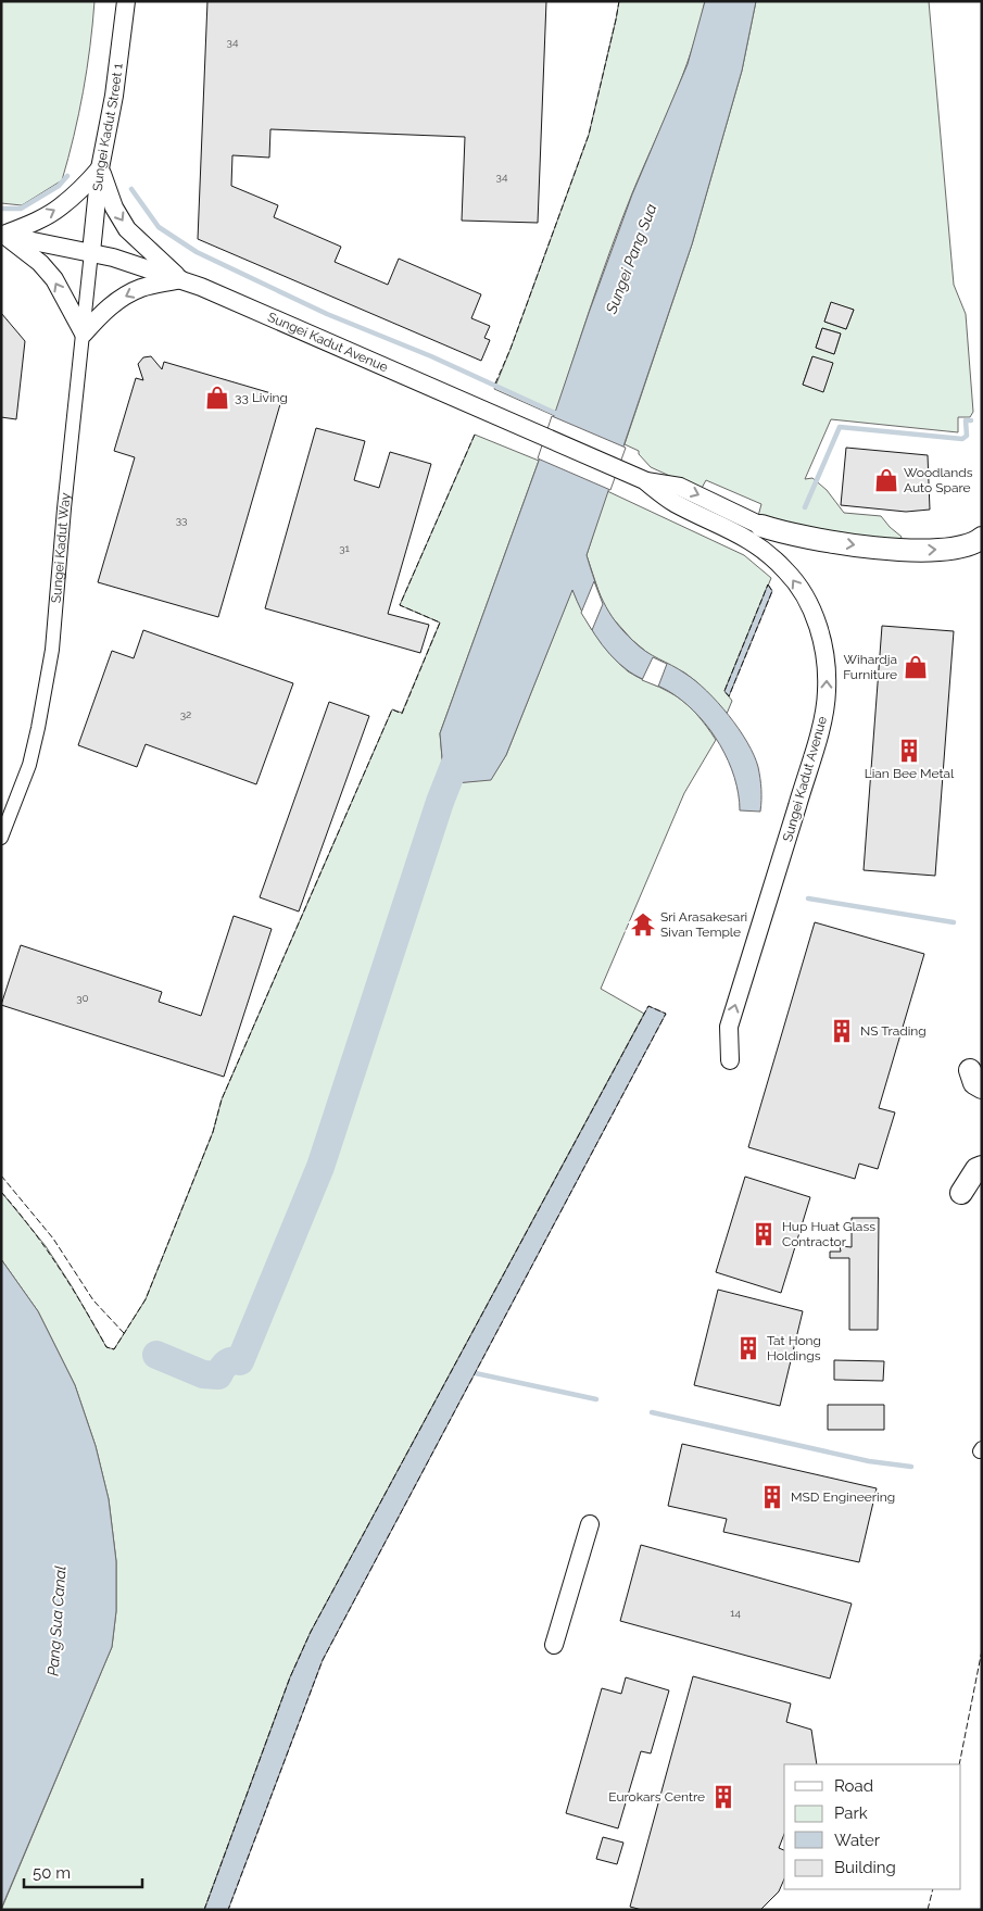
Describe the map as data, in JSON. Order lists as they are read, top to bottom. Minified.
{"streets":{"street":["Sungei Kadut Street 1","Sungei Kadut Avenue","Sungei Kadut Way"]},"crossings":[["Sungei Kadut Street 1","Sungei Kadut Avenue"],["Sungei Kadut Street 1","Sungei Kadut Way"],["Sungei Kadut Avenue","Sungei Kadut Way"]],"water":["Sungei Pang Sua","Pang Sua Canal"],"places":{"shop":["33 Living","Woodlands Auto Spare","Wihardja Furniture"],"building":["Lian Bee Metal","NS Trading","Hup Huat Glass Contractor","Tat Hong Holdings","MSD Engineering","Eurokars Centre"],"temple":["Sri Arasakesari Sivan Temple"]},"house_numbers":["34","34","33","31","32","30","14"],"legend":["Road","Park","Water","Building"],"scale_bar":"50 m"}
